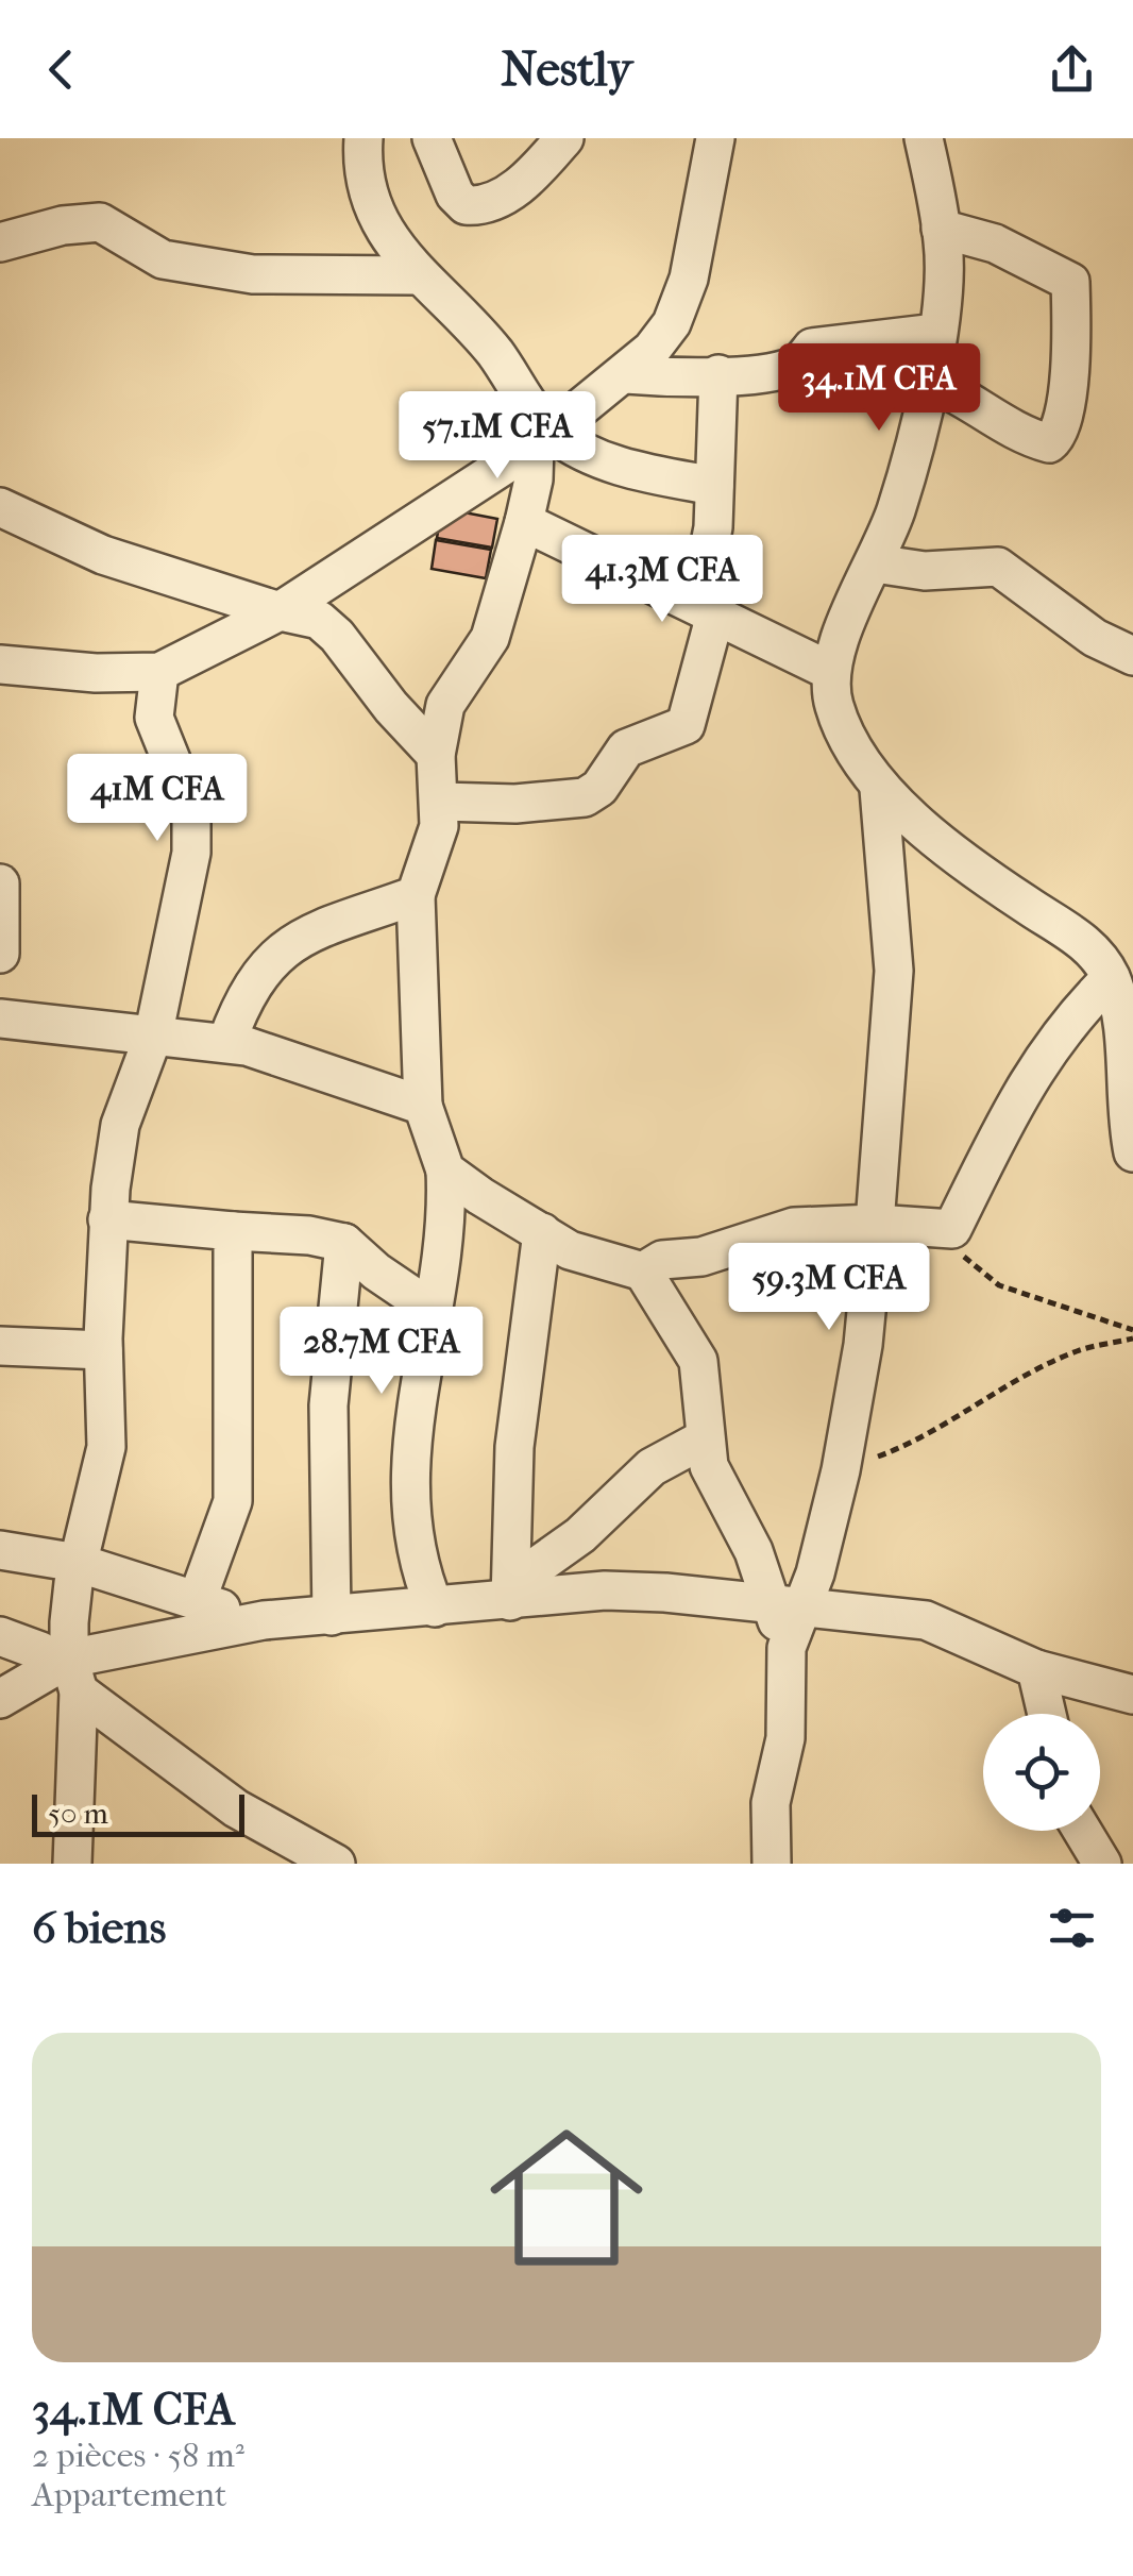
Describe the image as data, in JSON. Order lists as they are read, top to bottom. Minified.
{"scale_bar":"50 m","page":{"header":"Nestly","price":["34.1M CFA","57.1M CFA","41.3M CFA","41M CFA","59.3M CFA","28.7M CFA"],"scale":"50 m","heading":"6 biens","list":[{"name":"34.1M CFA","note":"2 pièces · 58 m² · Appartement"}]}}
